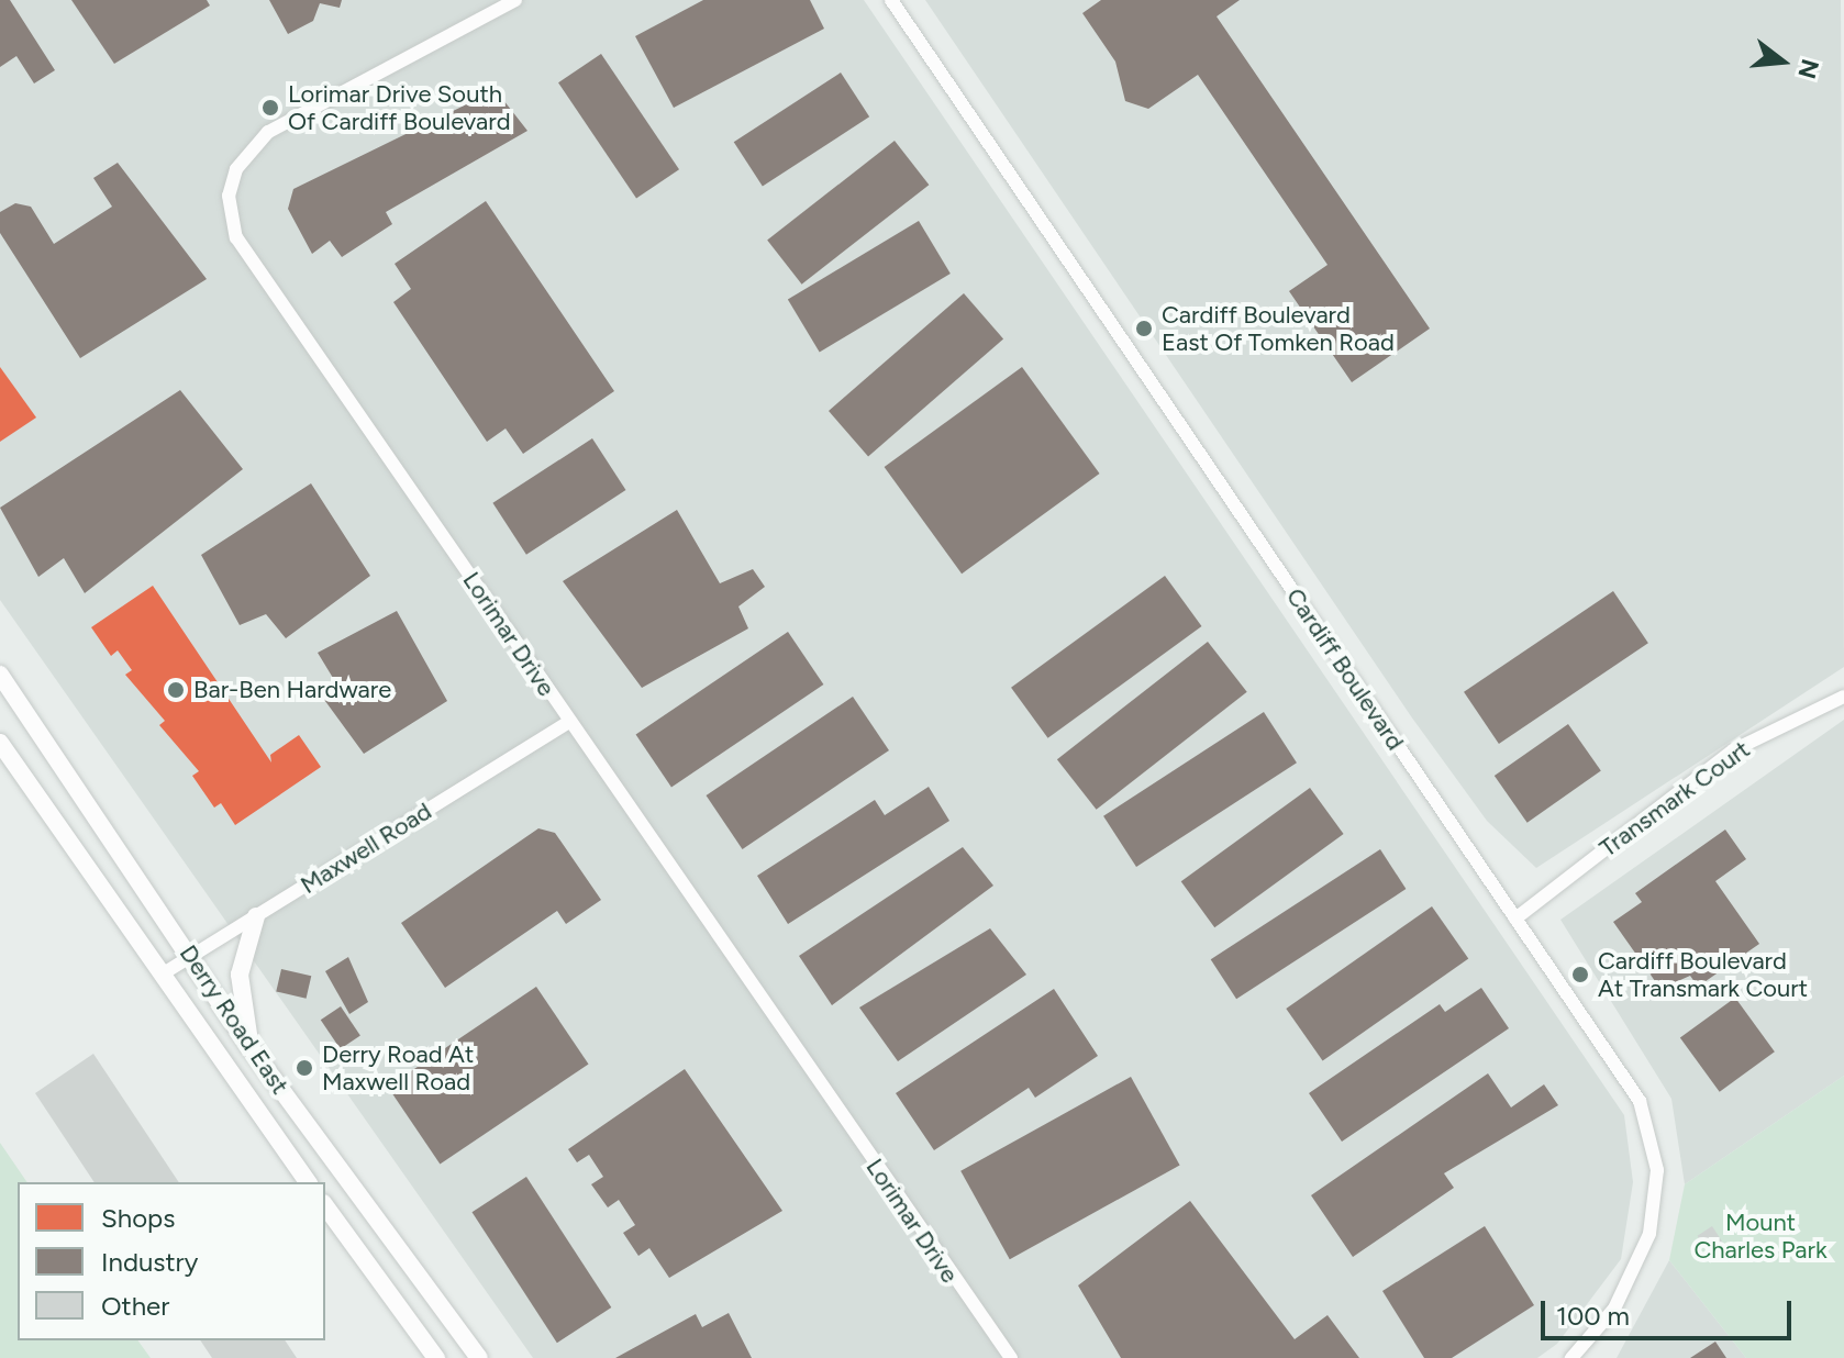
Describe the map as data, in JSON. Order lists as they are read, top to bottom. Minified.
{"streets":{"main road":["Derry Road East"],"street":["Lorimar Drive","Cardiff Boulevard","Transmark Court","Maxwell Road"]},"crossings":[["Lorimar Drive","Maxwell Road"],["Cardiff Boulevard","Transmark Court"],["Maxwell Road","Derry Road East"]],"parks":["Mount Charles Park"],"places":["Lorimar Drive South Of Cardiff Boulevard","Cardiff Boulevard East Of Tomken Road","Bar-Ben Hardware","Cardiff Boulevard At Transmark Court","Derry Road At Maxwell Road"],"legend":["Shops","Industry","Other"],"scale_bar":"100 m","north":"right"}
